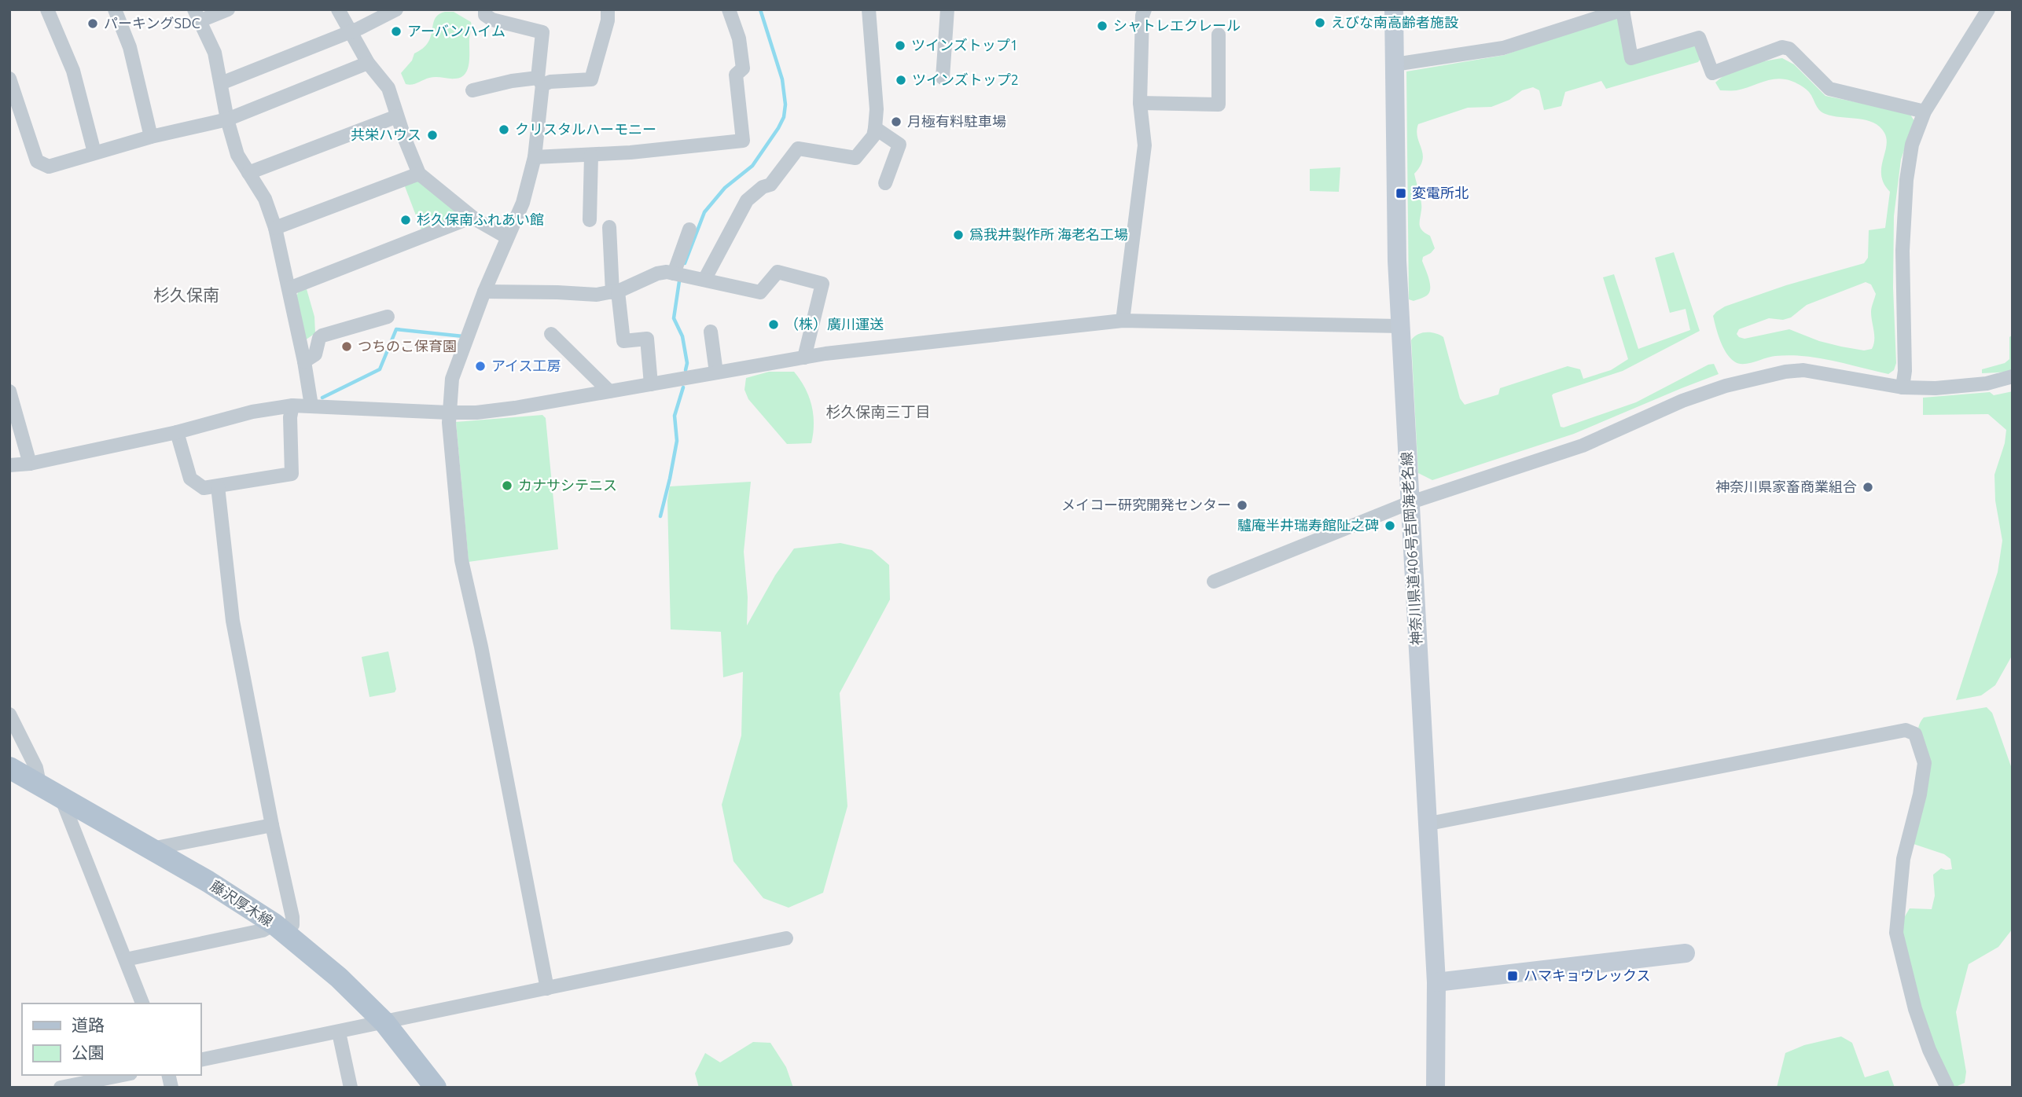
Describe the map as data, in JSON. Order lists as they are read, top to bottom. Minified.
{"streets":{"main road":["神奈川県道406号吉岡海老名線","藤沢厚木線"]},"districts":["杉久保南","杉久保南三丁目"],"places":{"other":["えびな南高齢者施設","パーキングSDC","シャトレエクレール","アーバンハイム","ツインズトップ1","ツインズトップ2","月極有料駐車場","クリスタルハーモニー","共栄ハウス","杉久保南ふれあい館","爲我井製作所 海老名工場","（株）廣川運送","つちのこ保育園","アイス工房","カナサシテニス","神奈川県家畜商業組合","メイコー研究開発センター","驢庵半井瑞寿館阯之碑"],"transit":["変電所北","ハマキョウレックス"]},"legend":["道路","公園"]}
